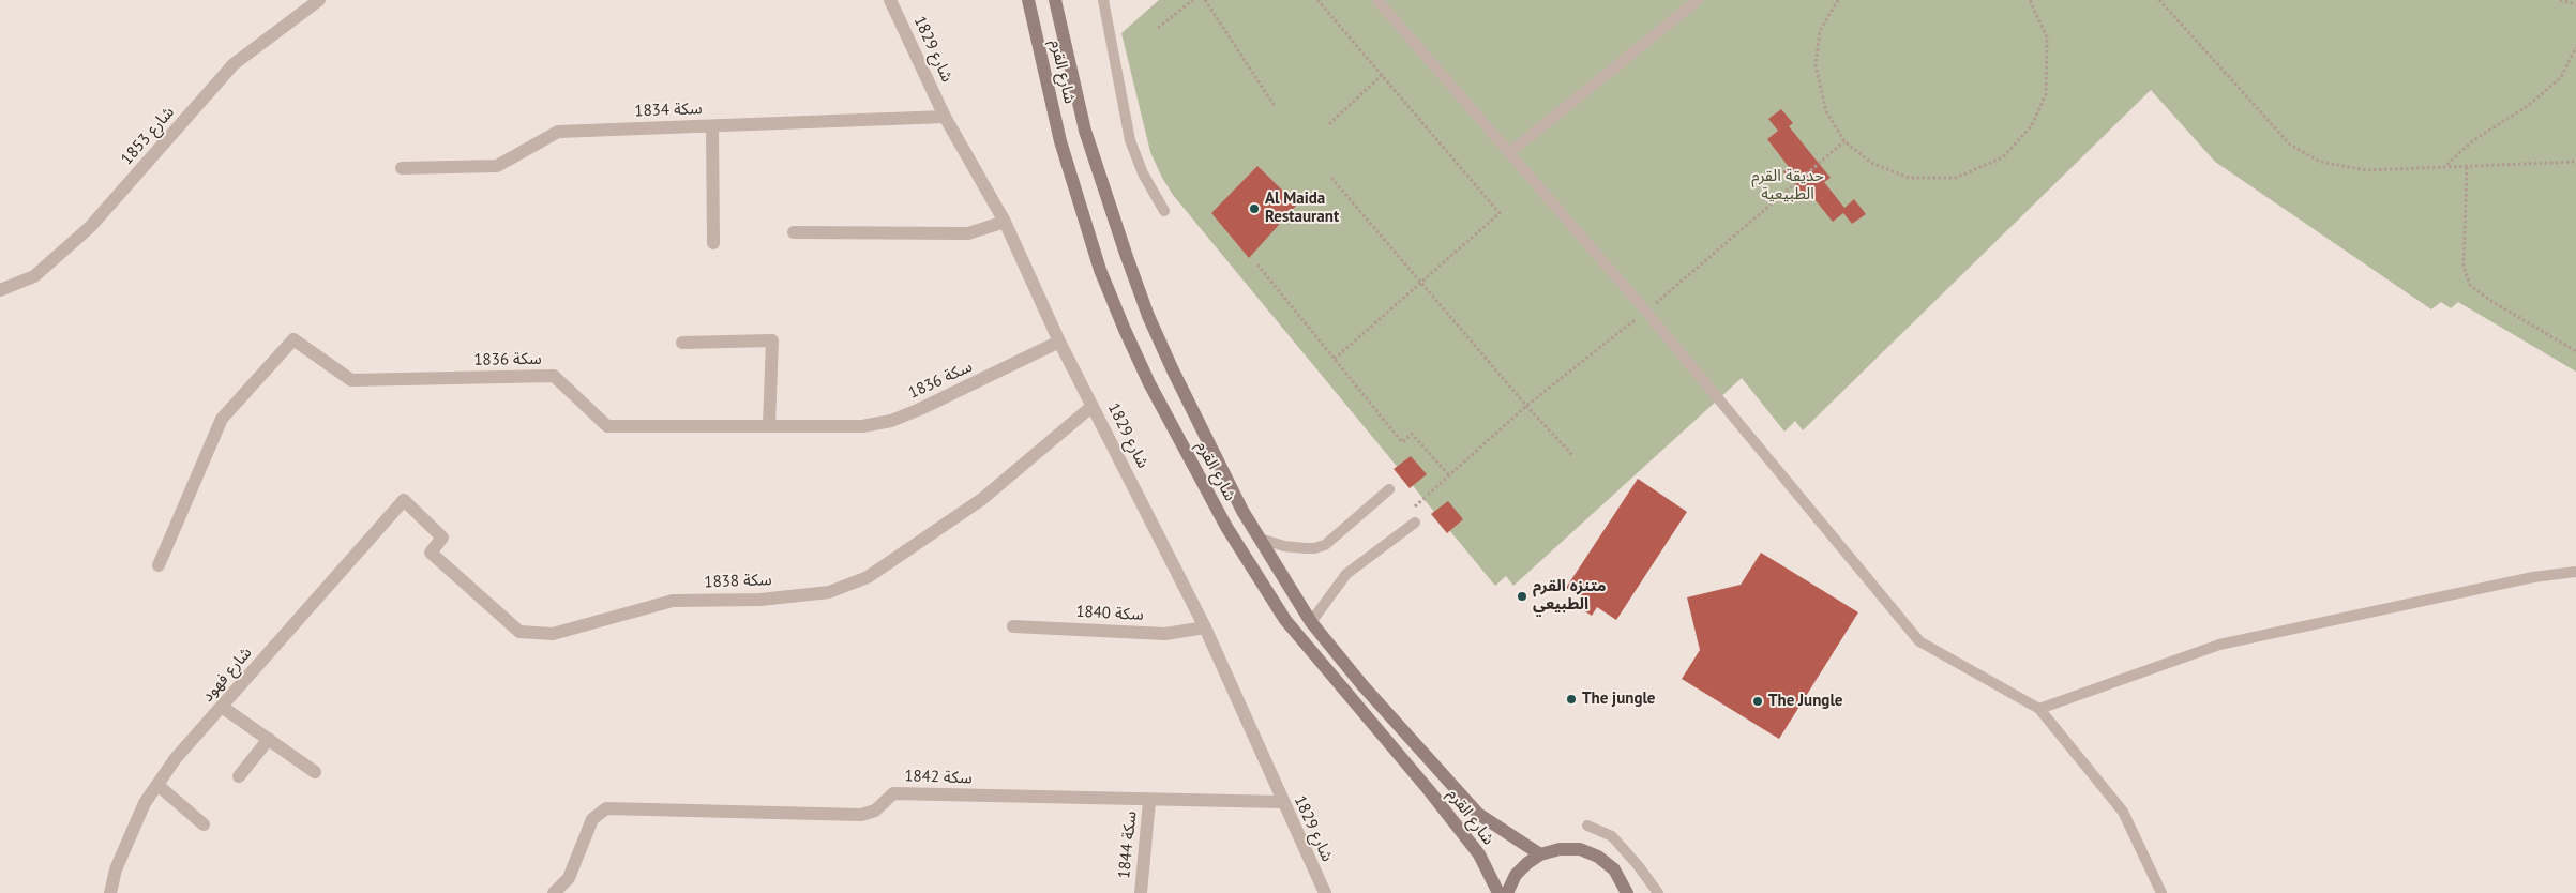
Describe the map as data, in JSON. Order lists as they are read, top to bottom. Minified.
{"streets":{"main road":["شارع القرم"],"street":["1829 شارع","سكة 1834","شارع 1853","سكة 1836","1838 سكة","سكة 1840","شارع فهود","سكة 1842","سكة 1844"]},"crossings":[["1829 شارع","سكة 1834"],["1829 شارع","سكة 1836"],["1829 شارع","1838 سكة"],["1829 شارع","سكة 1840"],["1829 شارع","سكة 1842"],["1838 سكة","شارع فهود"],["سكة 1842","سكة 1844"]],"parks":["حديقة القرم الطبيعية"],"places":["Al Maida Restaurant","متنزه القرم الطبيعي","The jungle","The Jungle"]}
